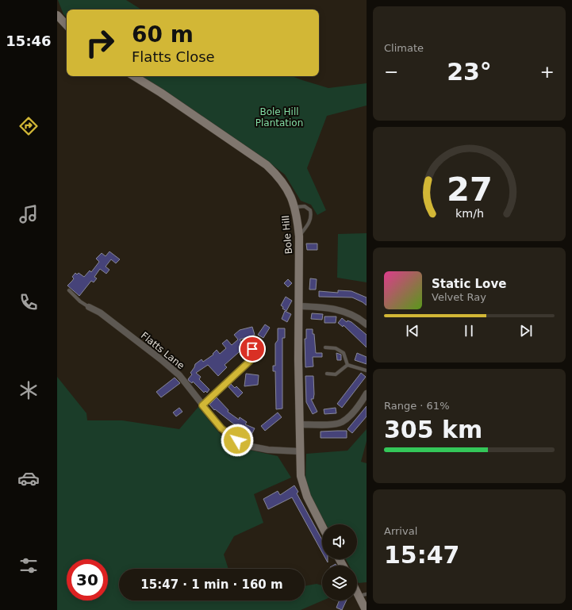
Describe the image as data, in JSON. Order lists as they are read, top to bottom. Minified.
{"streets":{"street":["Bole Hill","Flatts Lane"]},"crossings":[["Bole Hill","Flatts Lane"]],"parks":["Bole Hill Plantation"],"page":{"tabs":"15:46","tile":["Climate",["Range · 61%","305 km"],["Arrival","15:47"]],"turn":["60 m","Flatts Close"],"heat":["−","23°","+"],"song":["Static Love","Velvet Ray"],"limit":"30","trip":"15:47 · 1 min · 160 m","gauge":["27","km/h"]}}
